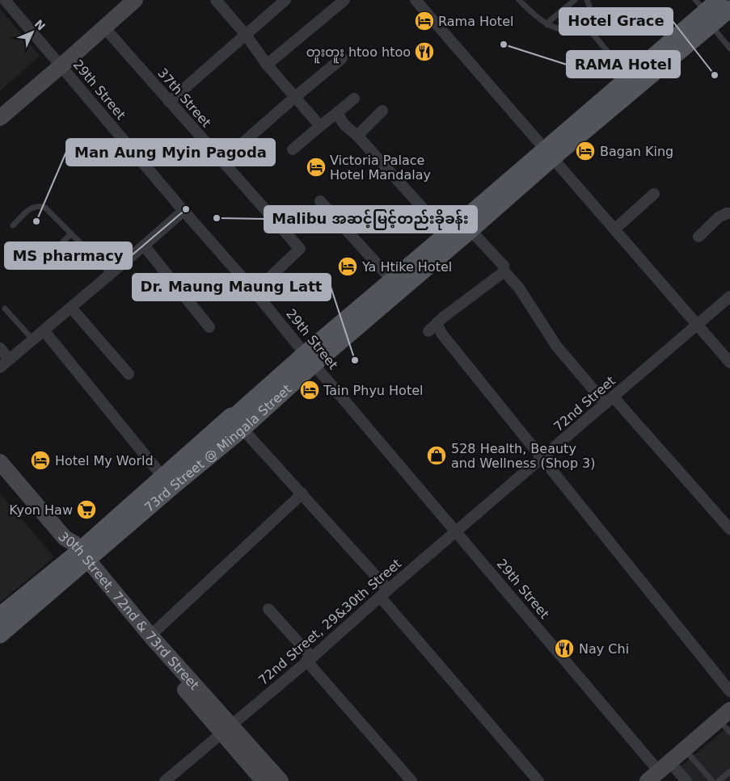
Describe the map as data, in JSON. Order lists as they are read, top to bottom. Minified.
{"streets":{"main road":["73rd Street @ Mingala Street","30th Street, 72nd & 73rd Street"],"street":["29th Street","37th Street","72nd Street","72nd Street, 29&30th Street"]},"crossings":[["29th Street","37th Street"],["29th Street","72nd Street"],["29th Street","73rd Street @ Mingala Street"],["29th Street","72nd Street, 29&30th Street"],["72nd Street","72nd Street, 29&30th Street"],["73rd Street @ Mingala Street","30th Street, 72nd & 73rd Street"],["30th Street, 72nd & 73rd Street","72nd Street, 29&30th Street"]],"places":{"hotel":["Rama Hotel","Bagan King","Victoria Palace Hotel Mandalay","Ya Htike Hotel","Tain Phyu Hotel","Hotel My World"],"other":["RAMA Hotel","Hotel Grace","MS pharmacy","Malibu အဆင့်မြင့်တည်းခိုခန်း","Man Aung Myin Pagoda","Dr. Maung Maung Latt"],"restaurant":["တူးတူး htoo htoo","Nay Chi"],"shop":["528 Health, Beauty and Wellness (Shop 3)"],"supermarket":["Kyon Haw"]},"north":"top right"}
